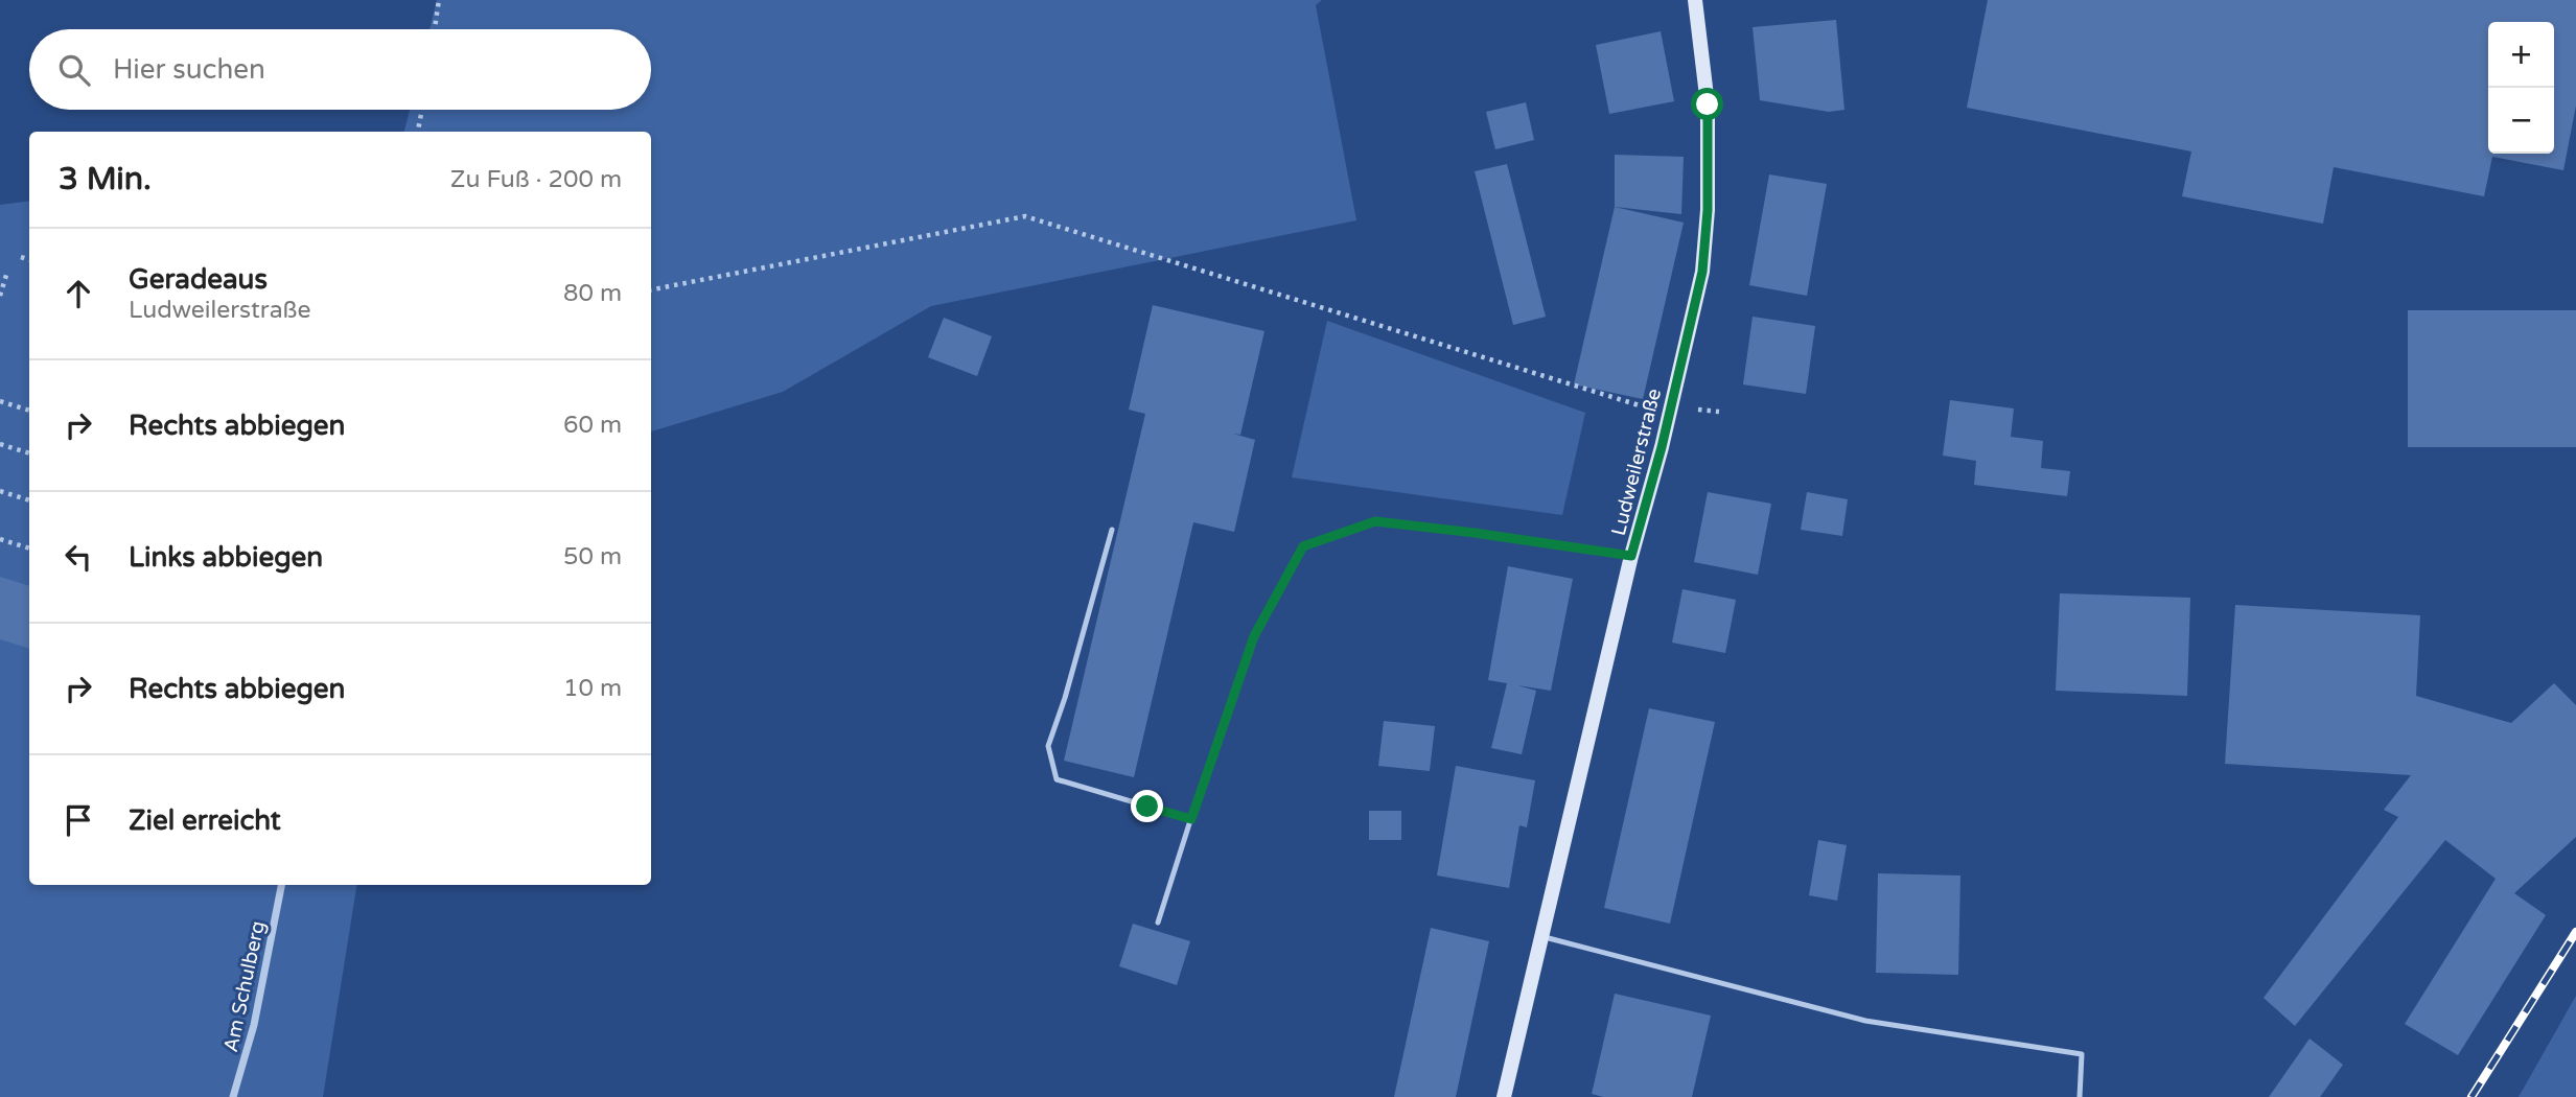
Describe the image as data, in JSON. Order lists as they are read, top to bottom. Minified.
{"streets":{"main road":["Ludweilerstraße"],"street":["Am Schulberg"]},"page":{"map_buttons":["+","−"],"search":"Hier suchen","heading":["3 Min.","Zu Fuß · 200 m"],"list":[["Geradeaus","Ludweilerstraße","80 m"],["Rechts abbiegen","60 m"],["Links abbiegen","50 m"],["Rechts abbiegen","10 m"],"Ziel erreicht"]}}
